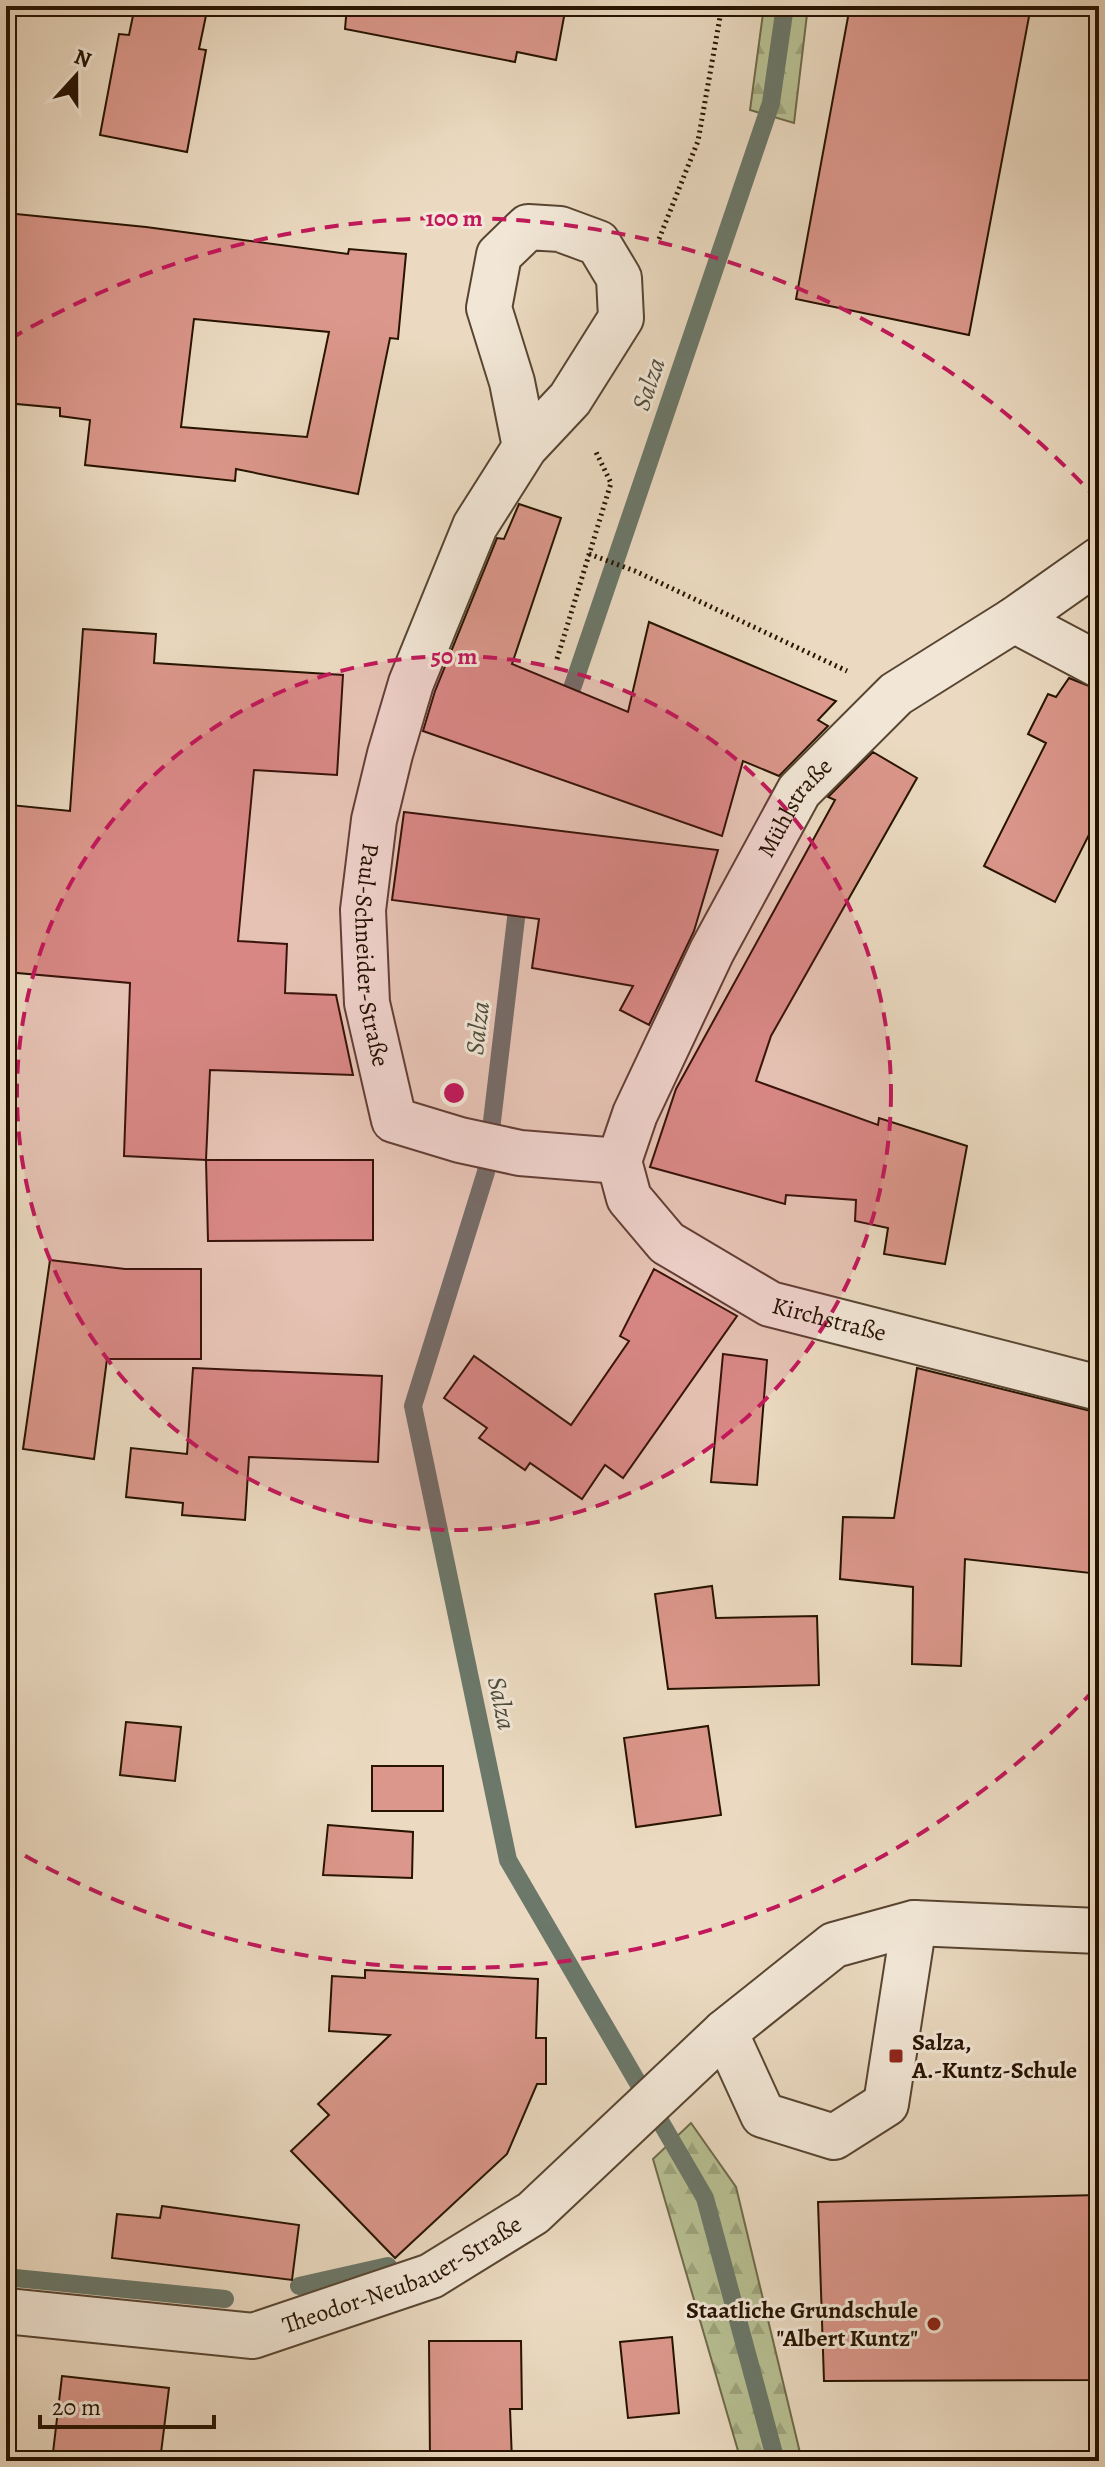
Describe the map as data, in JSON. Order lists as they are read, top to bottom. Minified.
{"streets":{"street":["Mühlstraße","Paul-Schneider-Straße","Kirchstraße","Theodor-Neubauer-Straße"]},"crossings":[["Mühlstraße","Paul-Schneider-Straße"],["Mühlstraße","Kirchstraße"],["Paul-Schneider-Straße","Kirchstraße"]],"water":["Salza"],"places":{"transit":["Salza, A.-Kuntz-Schule"],"other":["Staatliche Grundschule \"Albert Kuntz\""]},"scale_bar":"20 m","north":"top","rings":["100 m","50 m"]}
